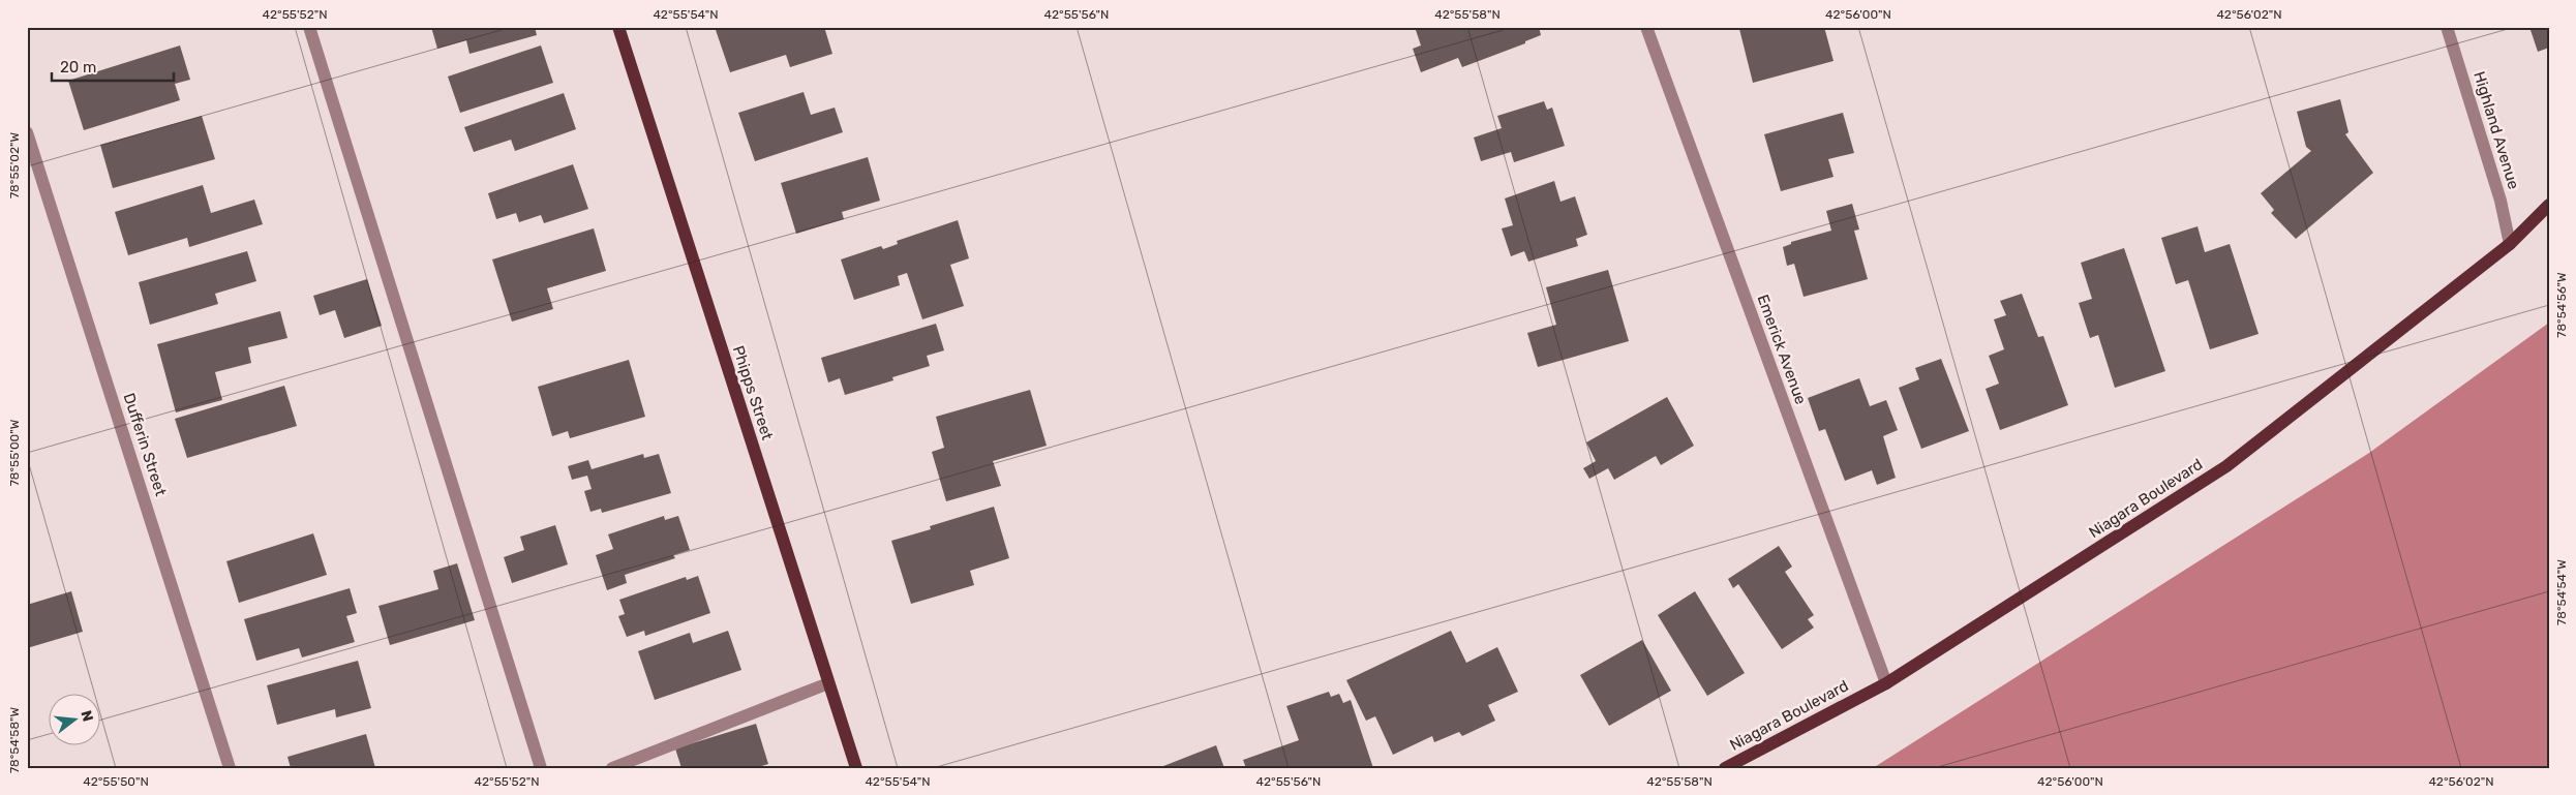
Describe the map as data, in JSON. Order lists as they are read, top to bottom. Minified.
{"streets":{"main road":["Phipps Street","Niagara Boulevard"],"street":["Highland Avenue","Emerick Avenue","Dufferin Street"]},"crossings":[["Highland Avenue","Niagara Boulevard"],["Emerick Avenue","Niagara Boulevard"]],"scale_bar":"20 m","north":"right","coordinates":["42°55'52\"N","42°55'54\"N","42°55'56\"N","42°55'58\"N","42°56'00\"N","42°56'02\"N","78°55'02\"W","78°54'56\"W","78°55'00\"W","78°54'54\"W","78°54'58\"W","42°55'50\"N"]}
